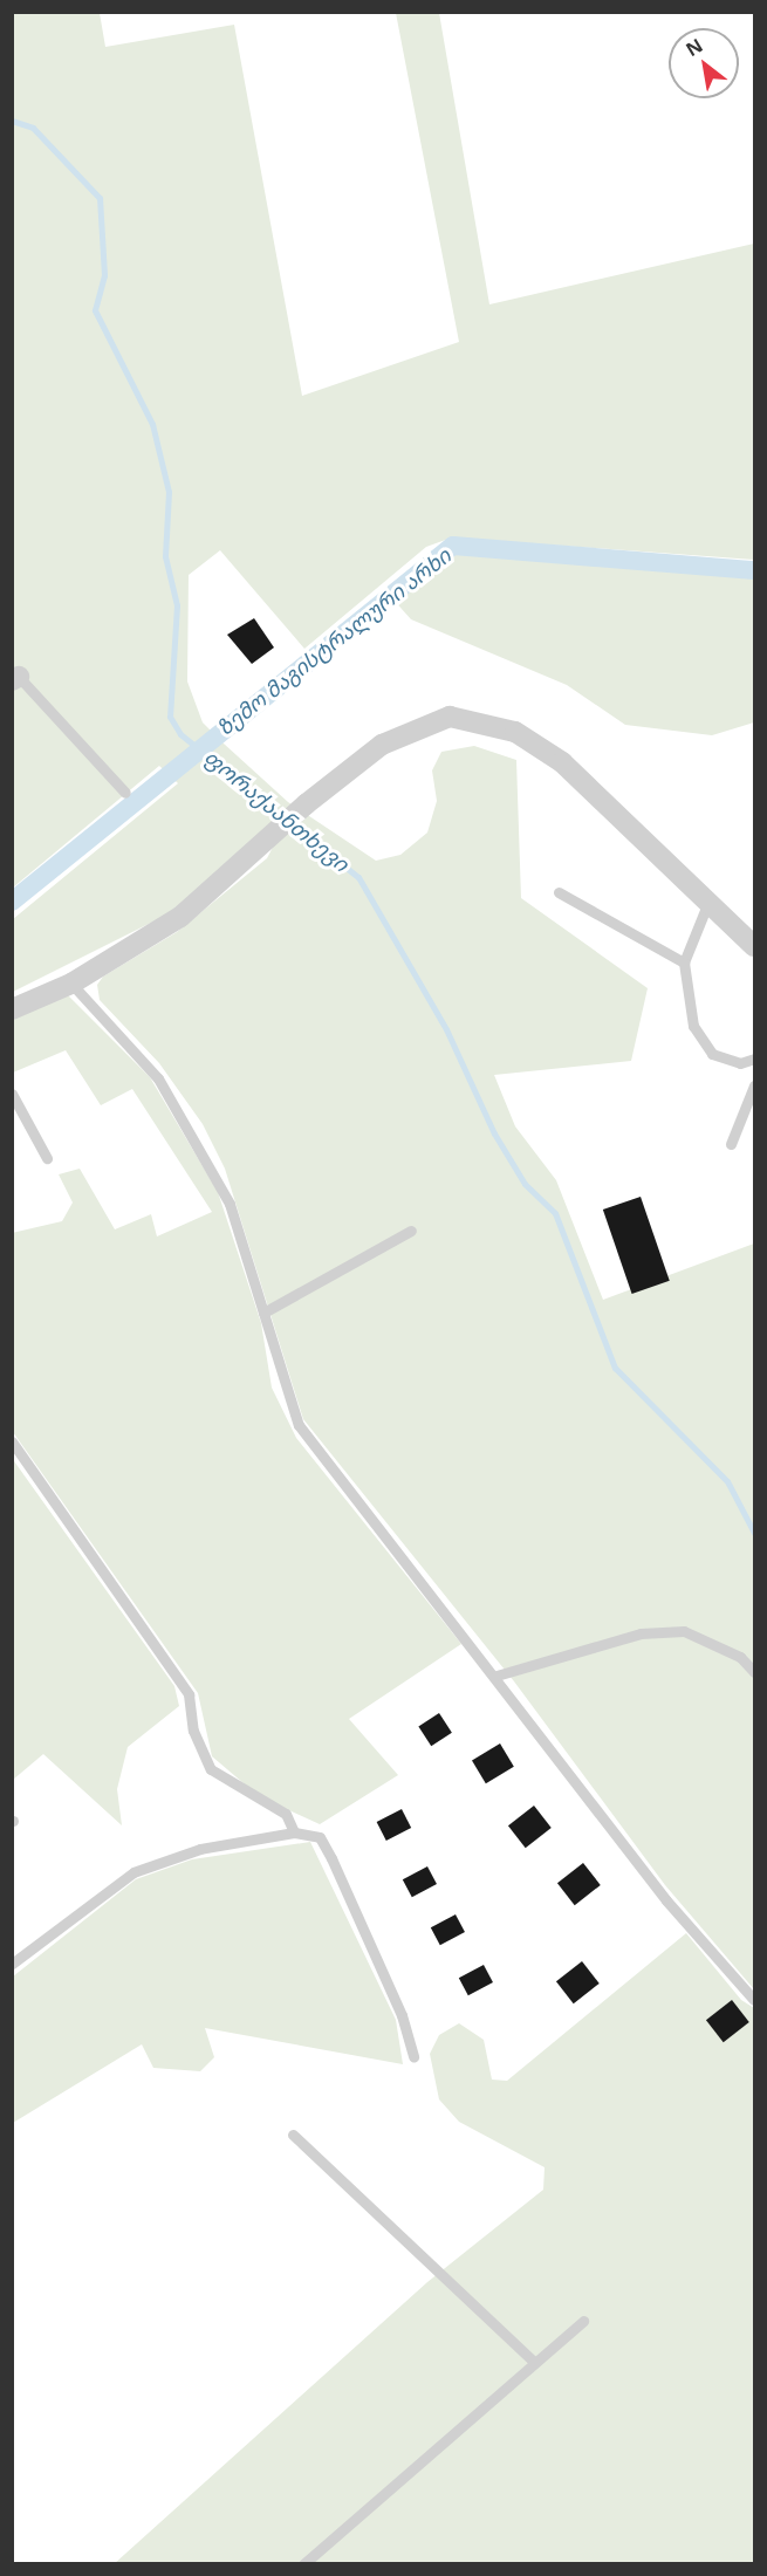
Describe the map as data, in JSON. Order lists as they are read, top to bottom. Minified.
{"water":["ზემო მაგისტრალური არხი","ფორაქაანთხევი"],"north":"top left"}
